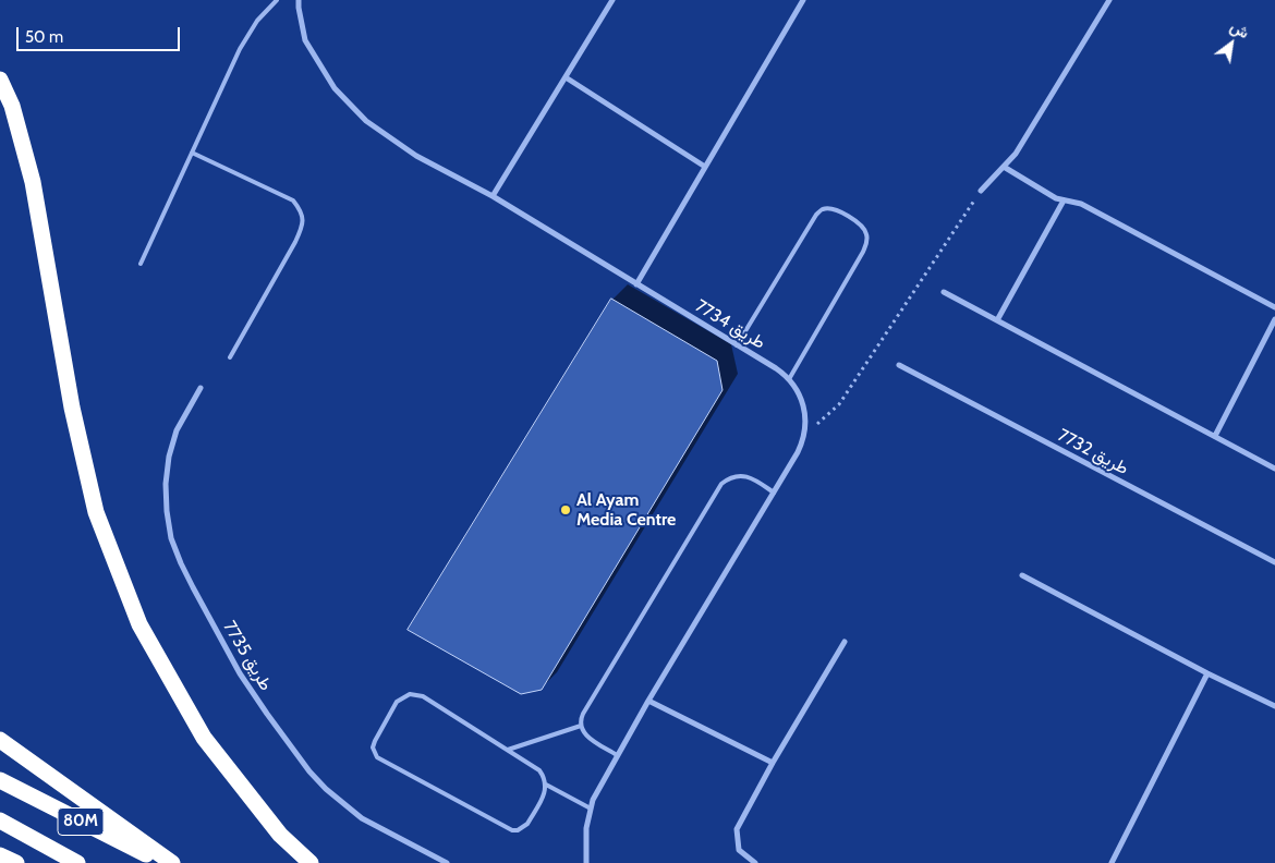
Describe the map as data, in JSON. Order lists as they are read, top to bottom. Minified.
{"streets":{"highway":["80M"],"street":["طريق 7734","طريق 7732","طريق 7735"]},"places":["Al Ayam Media Centre"],"scale_bar":"50 m","north":"top right"}
